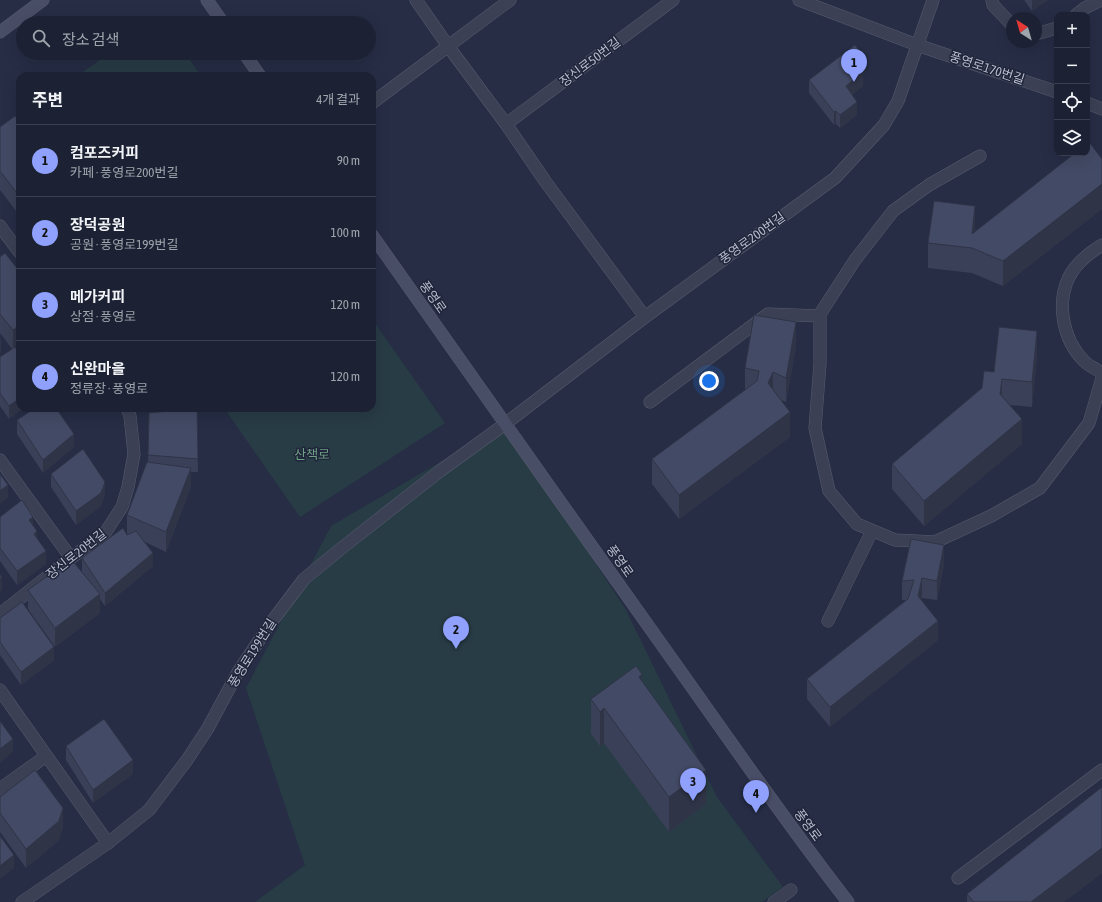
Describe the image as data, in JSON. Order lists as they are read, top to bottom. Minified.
{"streets":{"main road":["풍영로"],"street":["장신로50번길","풍영로170번길","풍영로200번길","장신로20번길","풍영로199번길"]},"crossings":[["풍영로170번길","풍영로200번길"],["풍영로200번길","풍영로"],["풍영로200번길","풍영로199번길"],["풍영로","풍영로199번길"]],"parks":["산책로"],"north":"top left","page":{"map_buttons":["+","−"],"search":"장소 검색","pins":["1","2","3","4"],"heading":["주변","4개 결과"],"list":[{"mark":"1","name":"컴포즈커피","note":"카페 · 풍영로200번길","value":"90 m"},{"mark":"2","name":"장덕공원","note":"공원 · 풍영로199번길","value":"100 m"},{"mark":"3","name":"메가커피","note":"상점 · 풍영로","value":"120 m"},{"mark":"4","name":"신완마을","note":"정류장 · 풍영로","value":"120 m"}]}}
